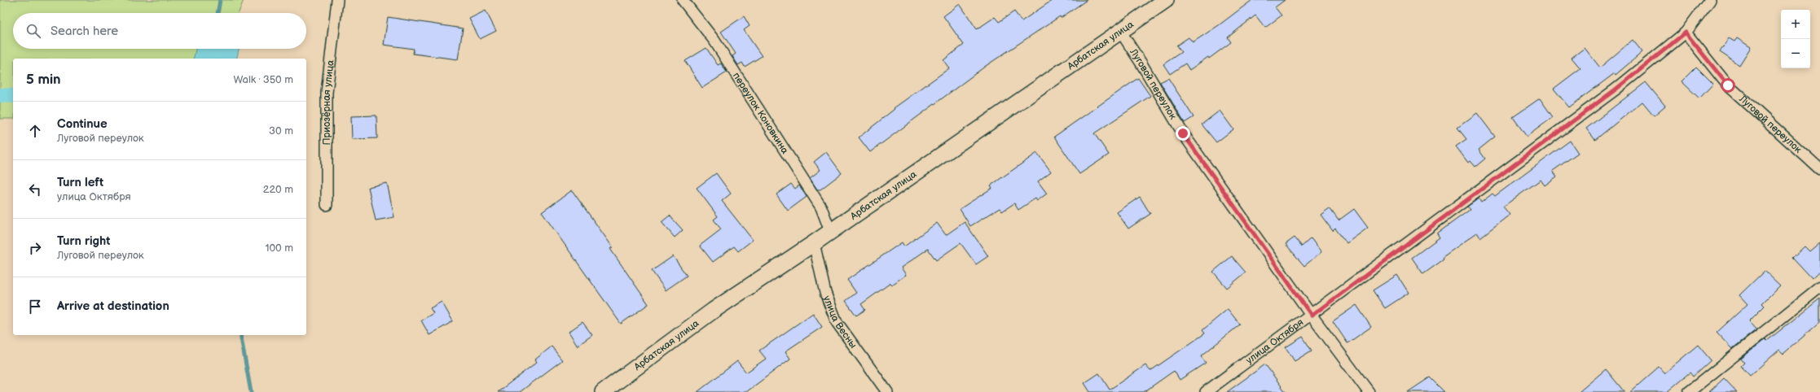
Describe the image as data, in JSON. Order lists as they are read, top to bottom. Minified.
{"streets":{"main road":["Арбатская улица"],"street":["Луговой переулок","Приозёрная улица","переулок Коновкина","улица Весны","улица Октября"]},"crossings":[["Арбатская улица","Луговой переулок"],["Арбатская улица","переулок Коновкина"],["Арбатская улица","улица Весны"],["Луговой переулок","улица Октября"]],"page":{"map_buttons":["+","−"],"search":"Search here","heading":["5 min","Walk · 350 m"],"list":[["Continue","Луговой переулок","30 m"],["Turn left","улица Октября","220 m"],["Turn right","Луговой переулок","100 m"],"Arrive at destination"]}}
